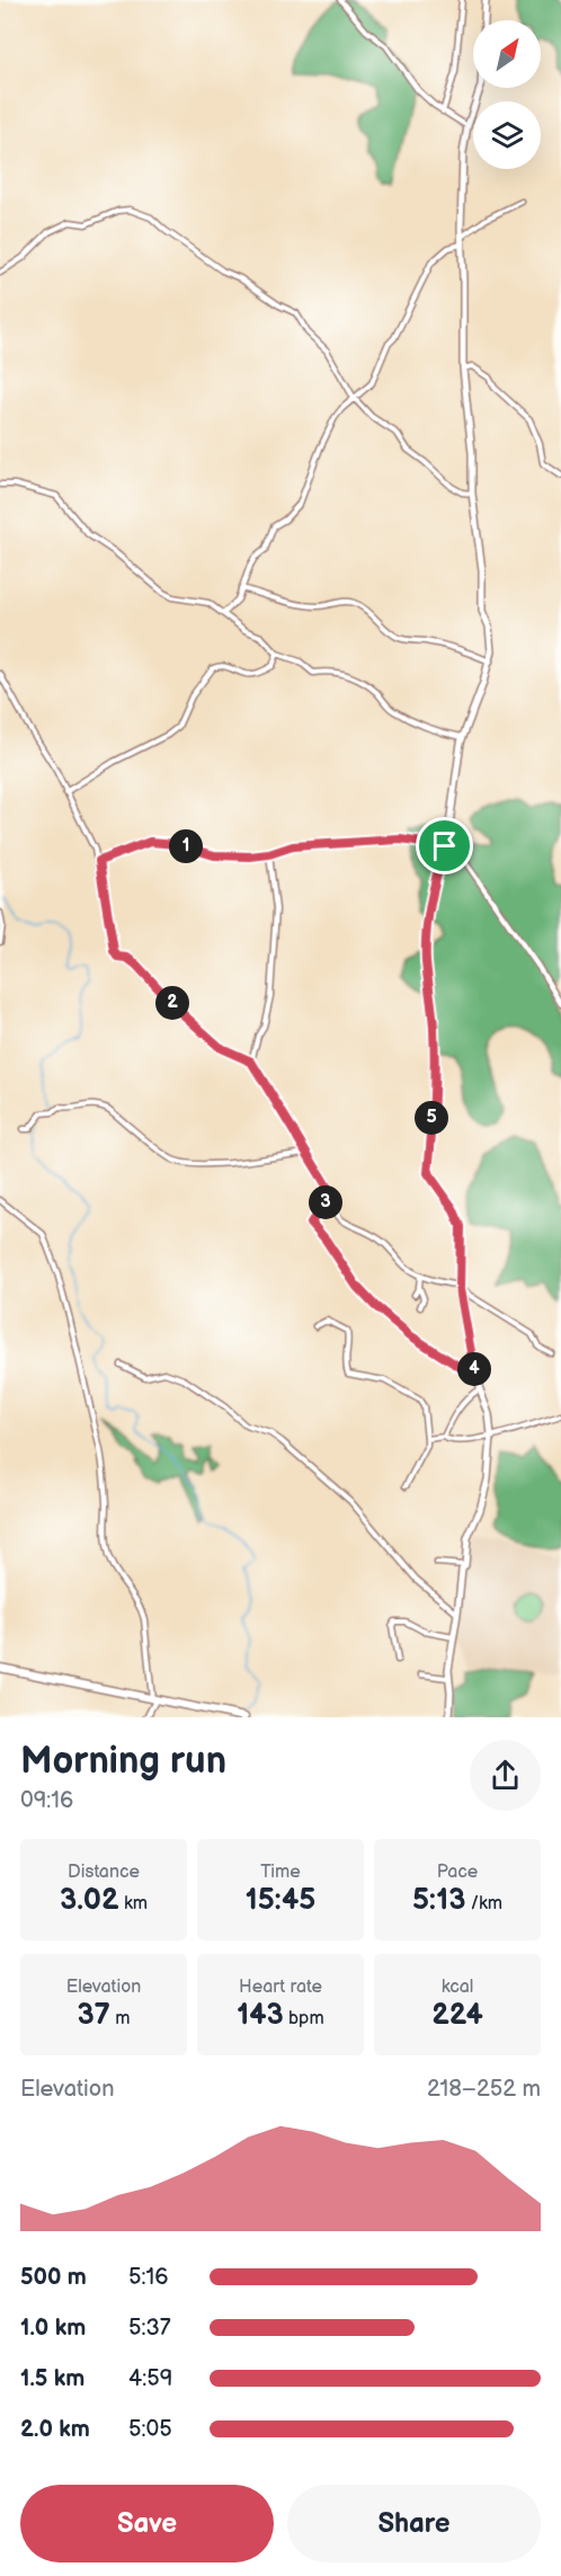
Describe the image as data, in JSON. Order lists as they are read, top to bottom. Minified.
{"north":"top right","page":{"pins":["1","2","5","3","4"],"heading":["Morning run","09:16"],"stats":[["Distance","3.02 km"],["Time","15:45"],["Pace","5:13 /km"],["Elevation","37 m"],["Heart rate","143 bpm"],["kcal","224"]],"chart":["Elevation","218–252 m"],"list":[{"name":"500 m","note":"5:16"},{"name":"1.0 km","note":"5:37"},{"name":"1.5 km","note":"4:59"},{"name":"2.0 km","note":"5:05"}],"buttons":["Save","Share"]}}
